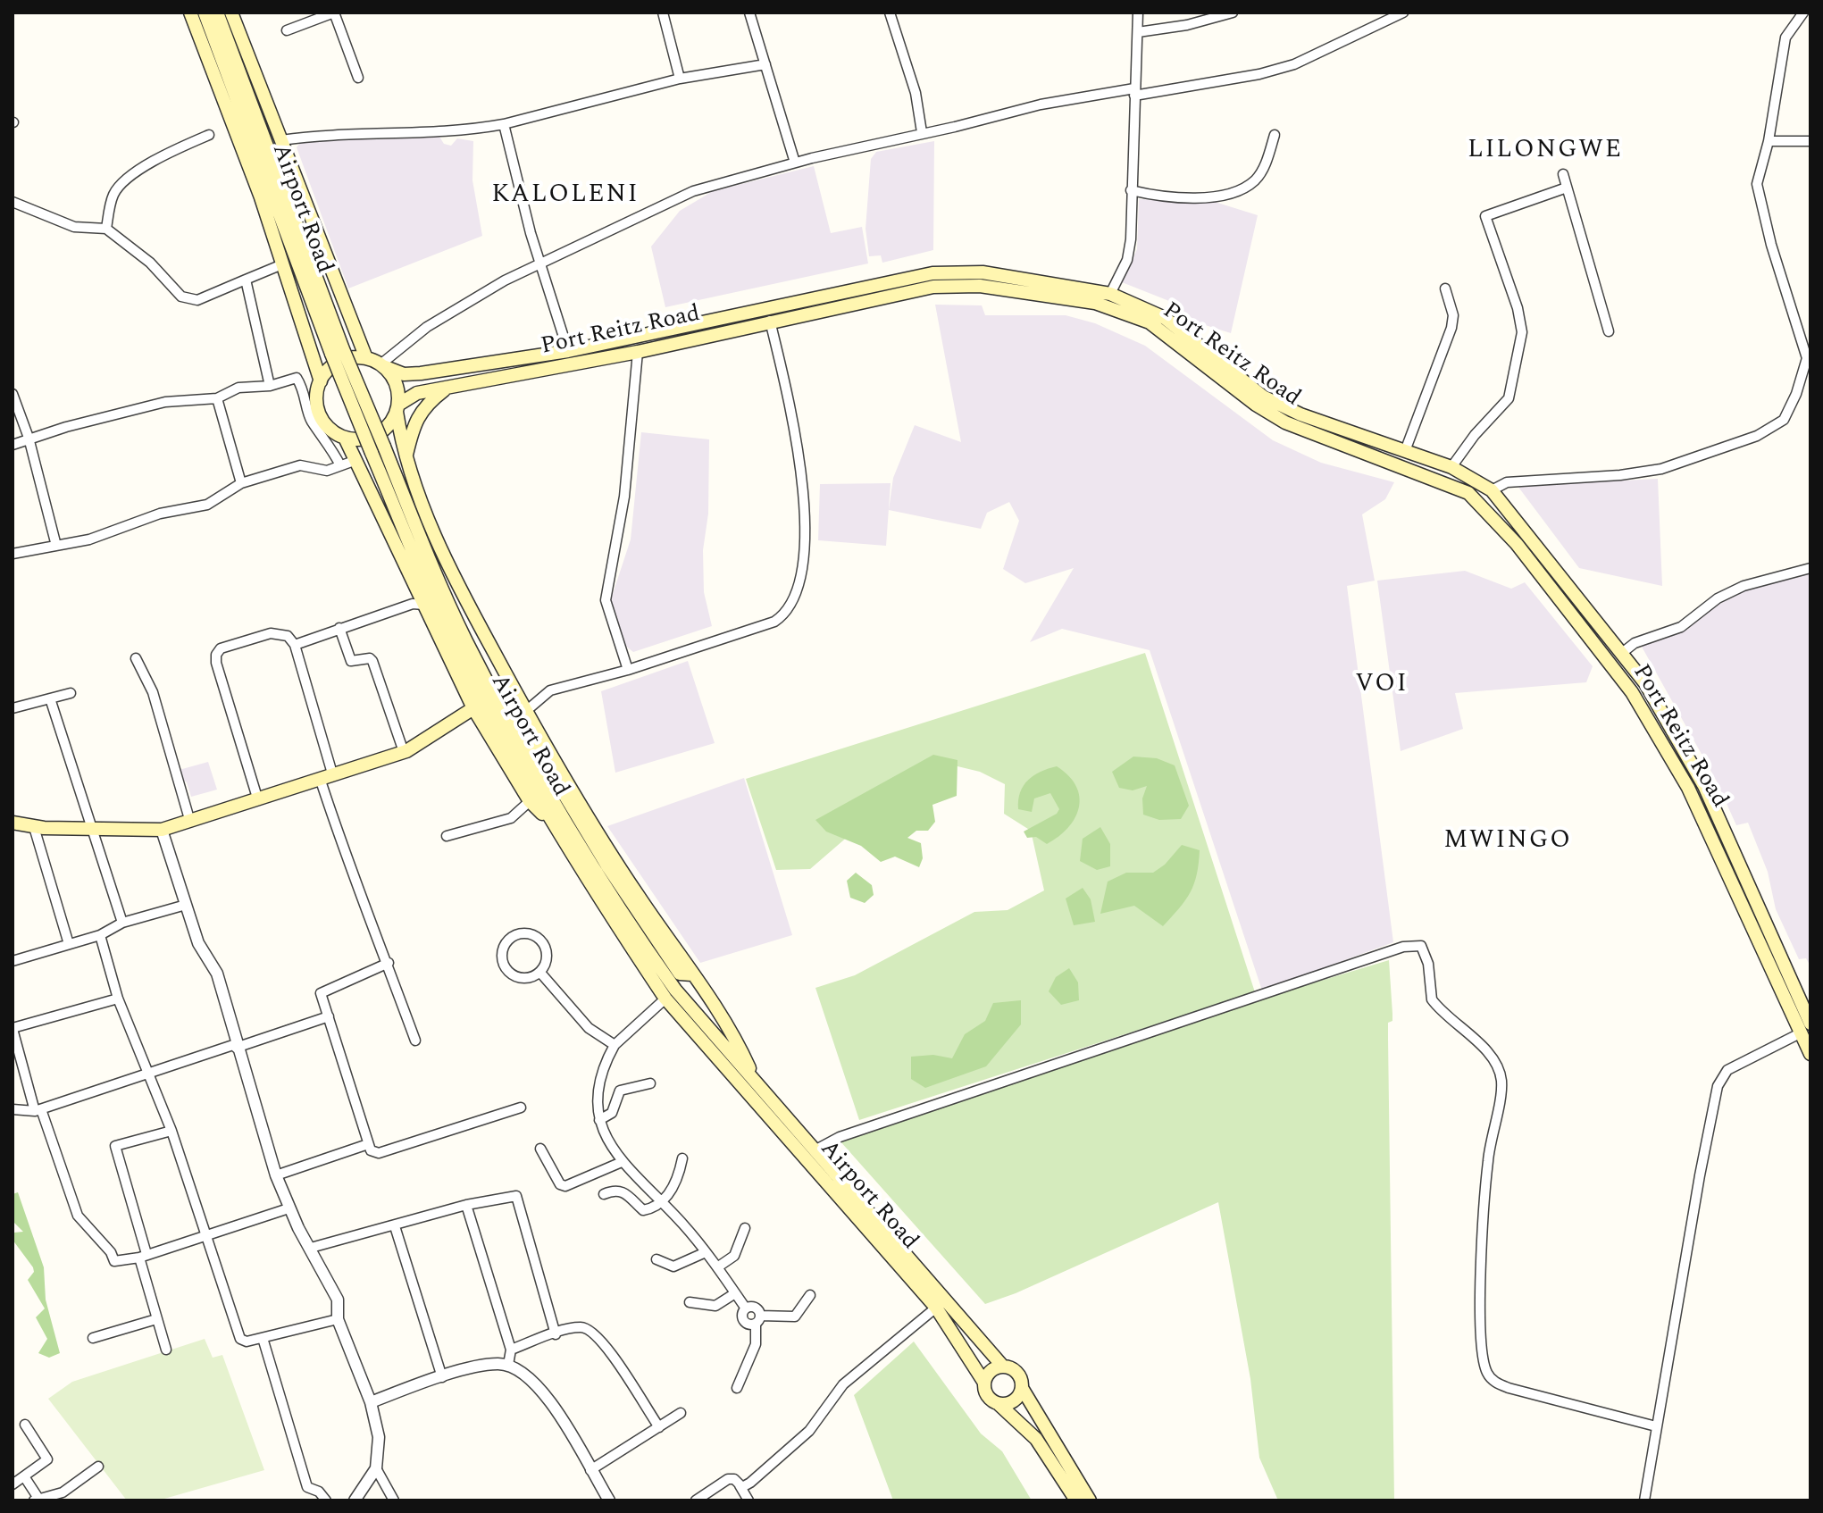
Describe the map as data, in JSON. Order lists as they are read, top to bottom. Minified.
{"streets":{"main road":["Airport Road","Port Reitz Road"]},"districts":["LILONGWE","KALOLENI","VOI","MWINGO"]}
